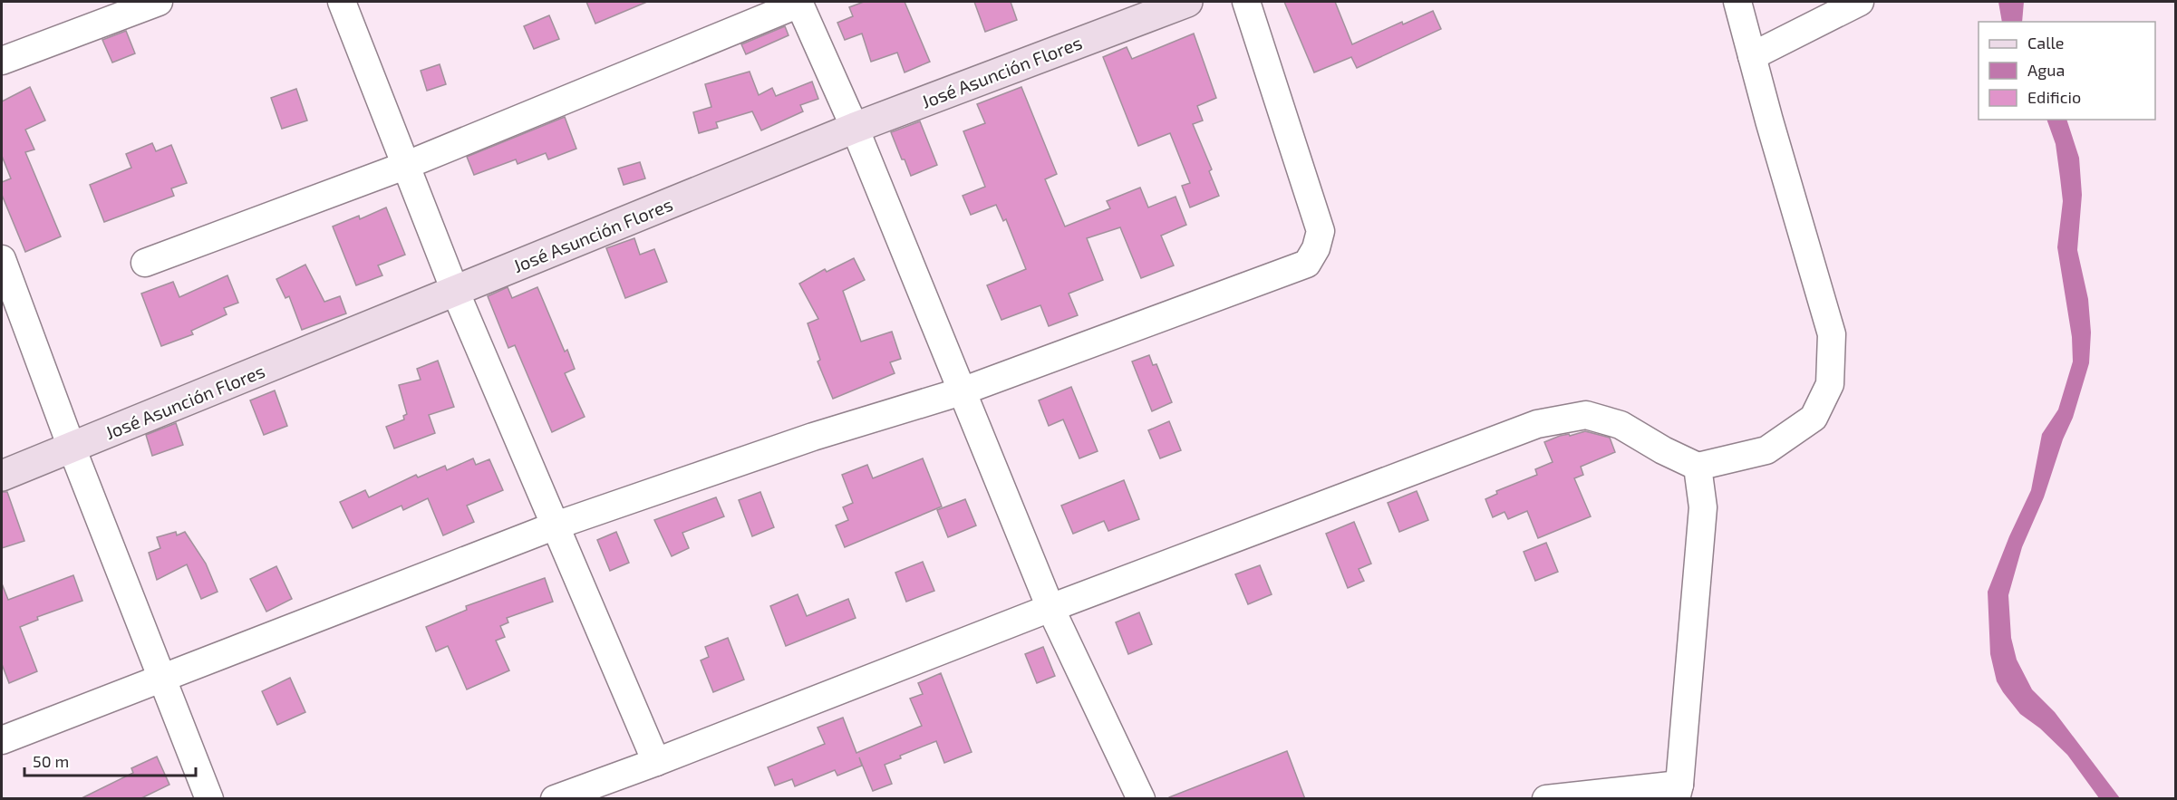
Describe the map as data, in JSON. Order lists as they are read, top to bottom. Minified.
{"streets":{"street":["José Asunción Flores"]},"legend":["Calle","Agua","Edificio"],"scale_bar":"50 m"}
